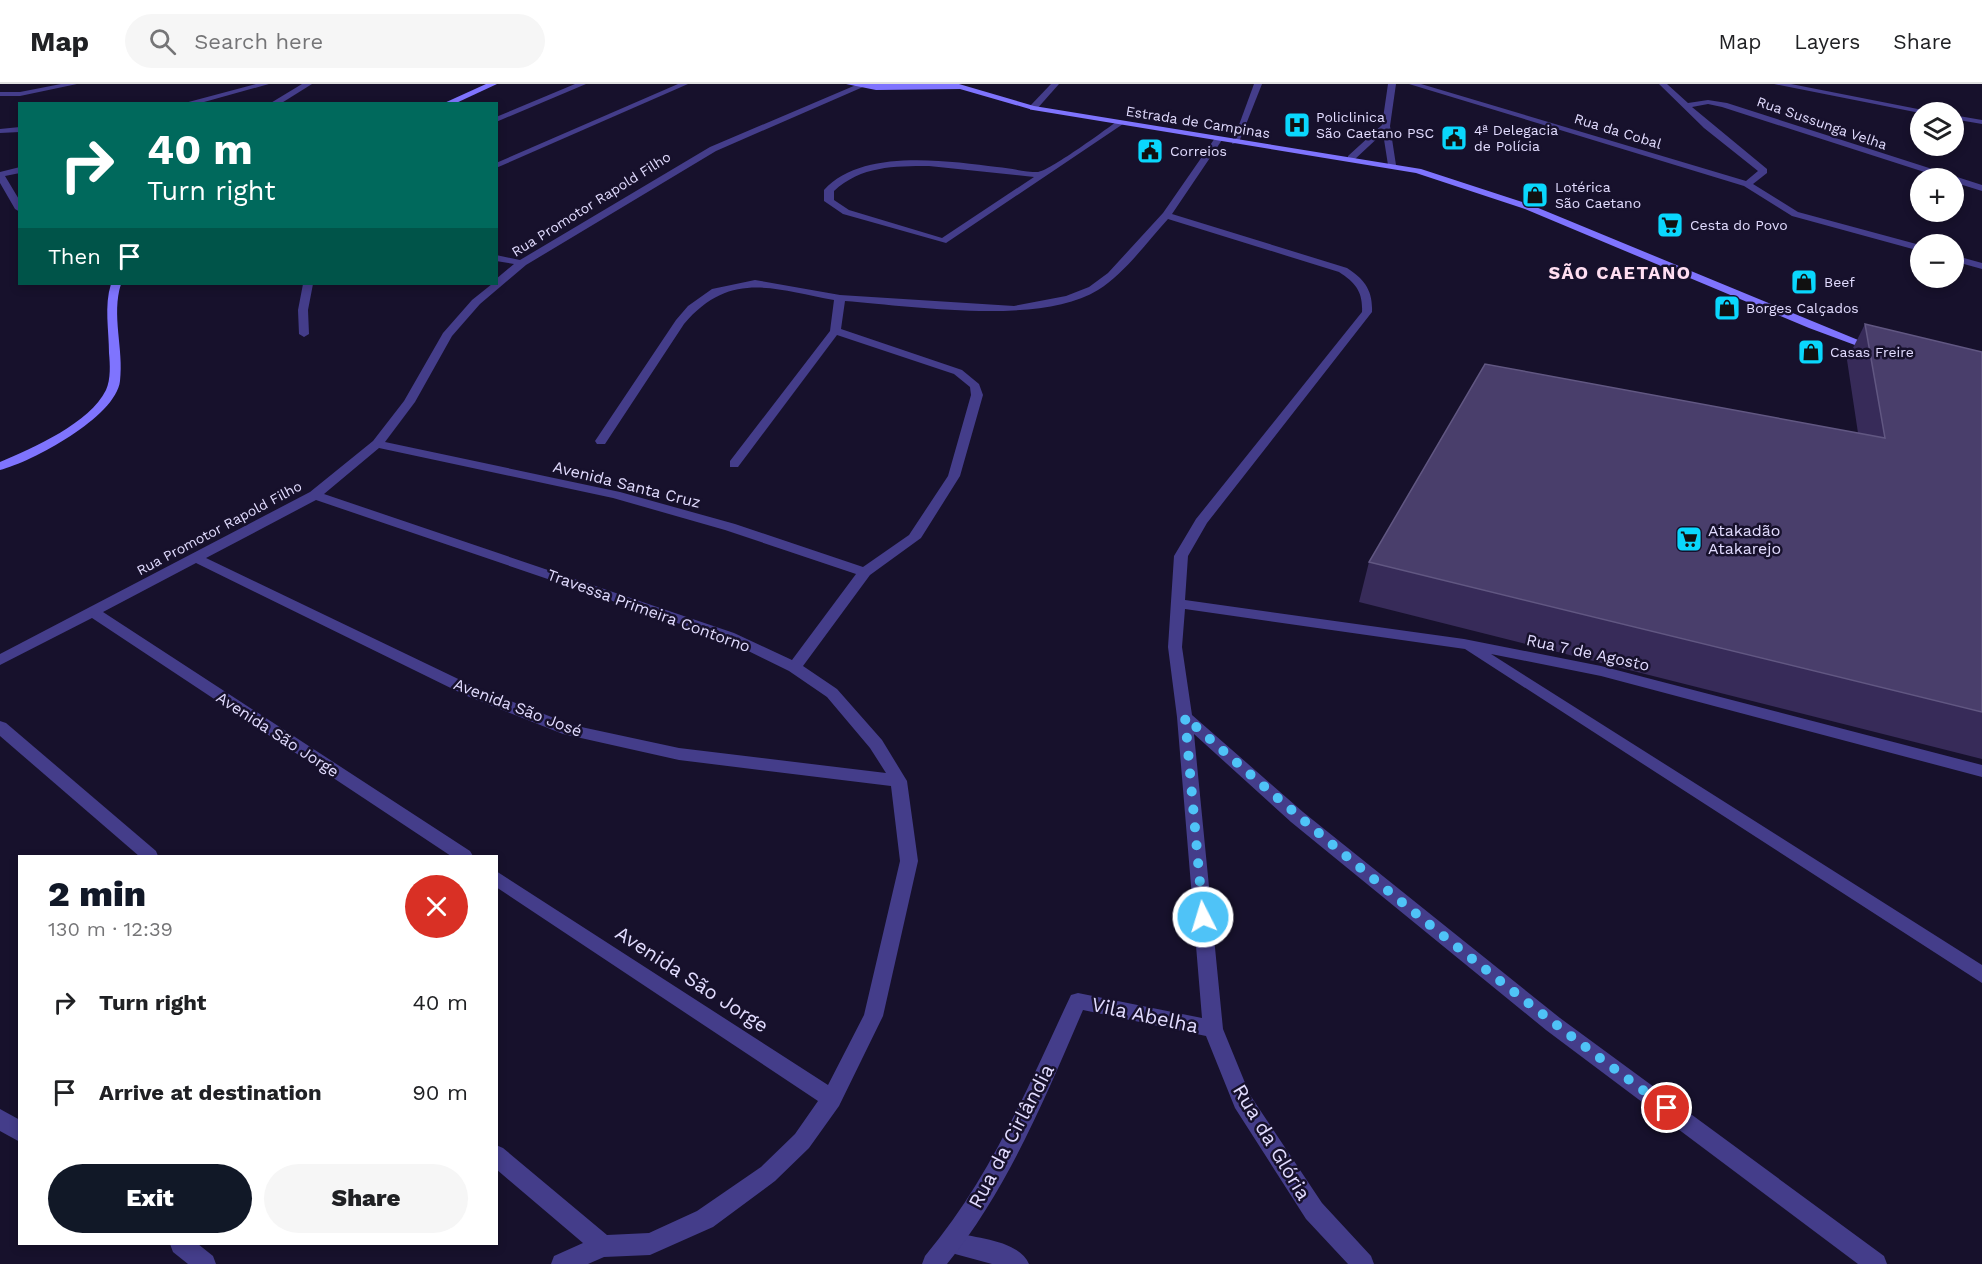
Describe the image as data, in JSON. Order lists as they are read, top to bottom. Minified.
{"streets":{"main road":["Estrada de Campinas","Rua Promotor Rapold Filho"],"street":["Rua Sussunga Velha","Rua da Cobal","Avenida Santa Cruz","Travessa Primeira Contorno","Rua 7 de Agosto","Avenida São José","Avenida São Jorge","Vila Abelha","Rua da Cirlândia","Rua da Glória"]},"crossings":[["Estrada de Campinas","Rua Promotor Rapold Filho"],["Rua Promotor Rapold Filho","Avenida Santa Cruz"],["Rua Promotor Rapold Filho","Travessa Primeira Contorno"],["Rua Promotor Rapold Filho","Avenida São José"],["Rua Promotor Rapold Filho","Avenida São Jorge"],["Travessa Primeira Contorno","Avenida São José"],["Travessa Primeira Contorno","Avenida São Jorge"],["Rua 7 de Agosto","Rua da Glória"],["Vila Abelha","Rua da Cirlândia"],["Vila Abelha","Rua da Glória"]],"districts":["SÃO CAETANO"],"places":{"hospital":["Policlinica São Caetano PSC"],"public building":["4ª Delegacia de Polícia","Correios"],"shop":["Lotérica São Caetano","Beef","Borges Calçados","Casas Freire"],"supermarket":["Cesta do Povo","Atakadão Atakarejo"]},"page":{"header":"Map","search":"Search here","nav":["Map","Layers","Share"],"map_buttons":["+","−"],"turn":["40 m","Turn right"],"then":"Then","heading":["2 min","130 m · 12:39"],"list":[{"name":"Turn right","value":"40 m"},{"name":"Arrive at destination","value":"90 m"}],"buttons":["Exit","Share"]}}
